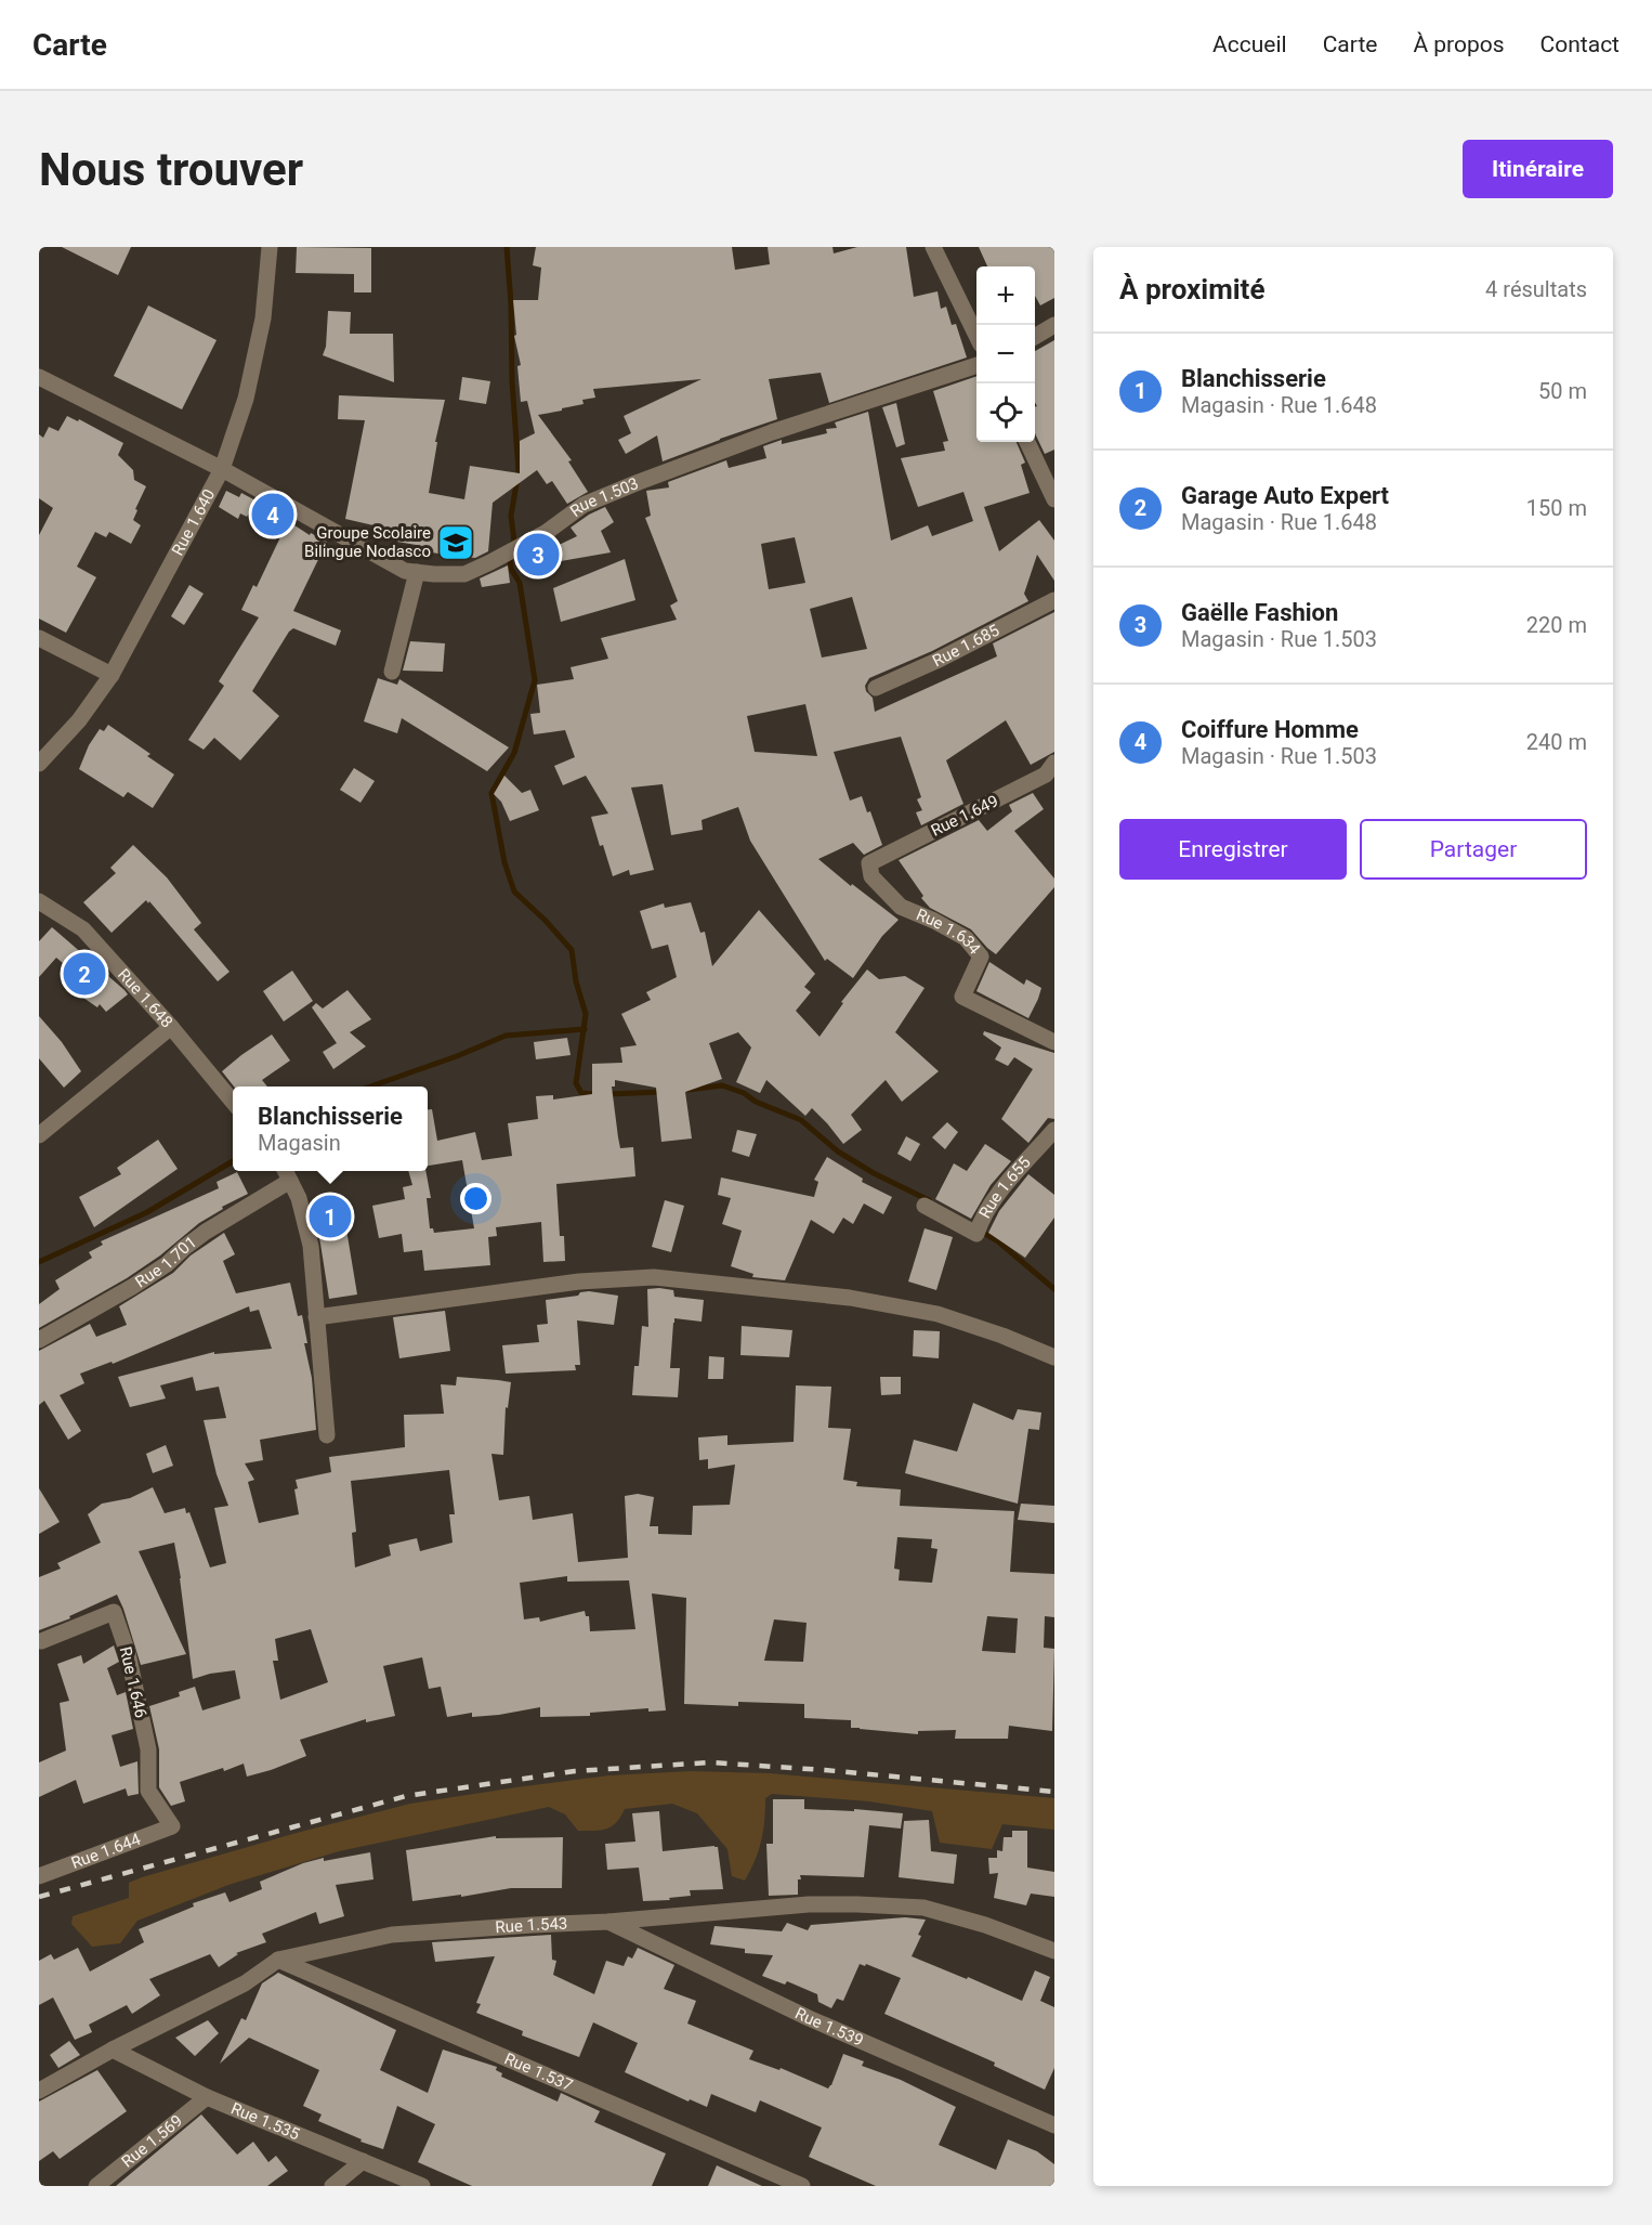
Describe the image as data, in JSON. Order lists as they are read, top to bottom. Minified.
{"streets":{"street":["Rue 1.503","Rue 1.640","Rue 1.685","Rue 1.649","Rue 1.634","Rue 1.648","Rue 1.655","Rue 1.701","Rue 1.646","Rue 1.644","Rue 1.543","Rue 1.539","Rue 1.537","Rue 1.535","Rue 1.569"]},"crossings":[["Rue 1.503","Rue 1.640"],["Rue 1.649","Rue 1.634"],["Rue 1.646","Rue 1.644"],["Rue 1.543","Rue 1.539"],["Rue 1.543","Rue 1.537"],["Rue 1.543","Rue 1.535"],["Rue 1.535","Rue 1.569"]],"places":{"school or university":["Groupe Scolaire Bilingue Nodasco"]},"page":{"header":"Carte","nav":["Accueil","Carte","À propos","Contact"],"buttons":["Itinéraire",["Enregistrer","Partager"]],"title":"Nous trouver","heading":["À proximité","4 résultats"],"map_buttons":["+","−"],"list":[{"mark":"1","name":"Blanchisserie","note":"Magasin · Rue 1.648","value":"50 m"},{"mark":"2","name":"Garage Auto Expert","note":"Magasin · Rue 1.648","value":"150 m"},{"mark":"3","name":"Gaëlle Fashion","note":"Magasin · Rue 1.503","value":"220 m"},{"mark":"4","name":"Coiffure Homme","note":"Magasin · Rue 1.503","value":"240 m"}],"pins":["4","3","2","1"],"popup":["Blanchisserie","Magasin"]}}
